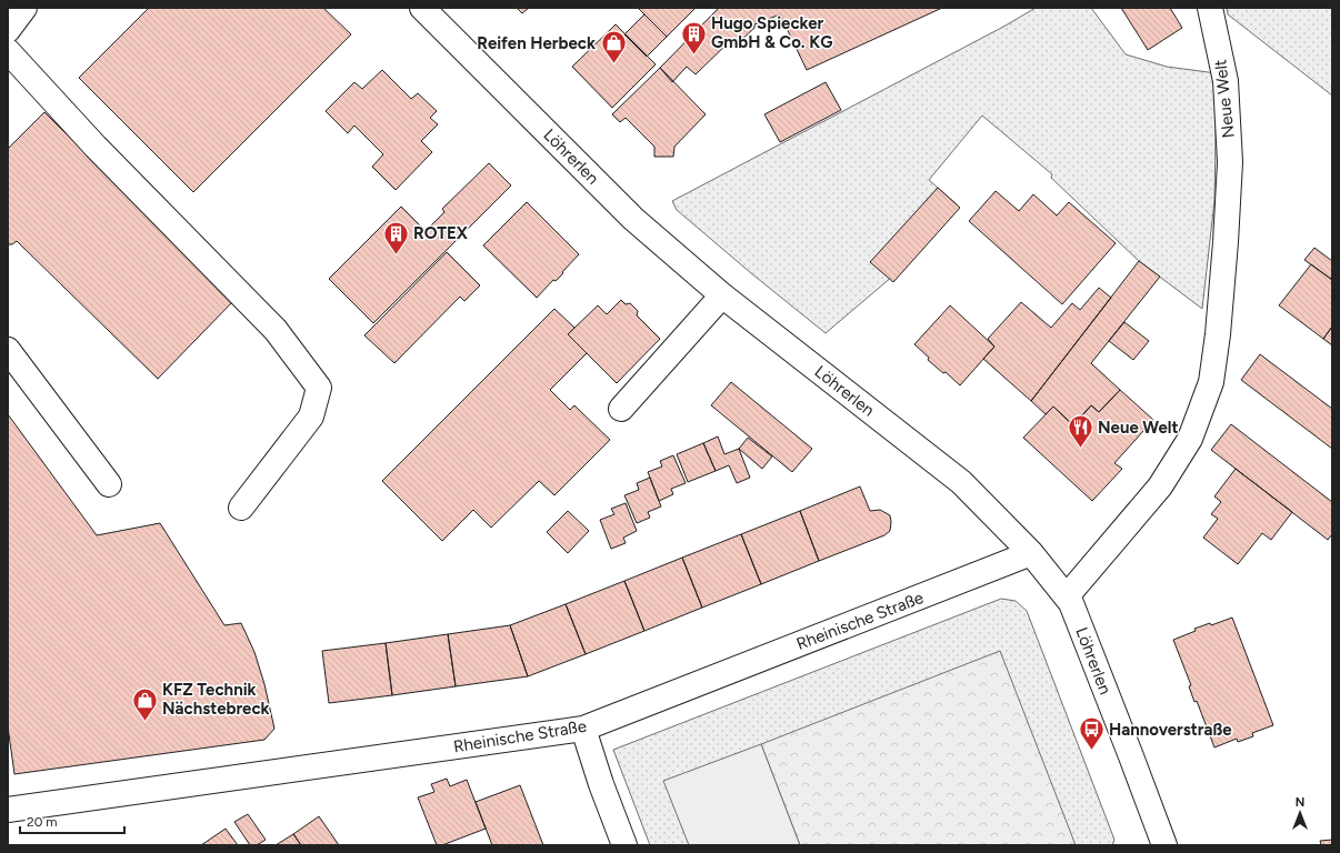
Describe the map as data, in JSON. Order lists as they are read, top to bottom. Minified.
{"streets":{"street":["Neue Welt","Löhrerlen","Rheinische Straße"]},"crossings":[["Neue Welt","Löhrerlen"],["Löhrerlen","Rheinische Straße"]],"places":{"building":["Hugo Spiecker GmbH & Co. KG","ROTEX"],"shop":["Reifen Herbeck","KFZ Technik Nächstebreck"],"restaurant":["Neue Welt"],"bus stop":["Hannoverstraße"]},"scale_bar":"20 m","north":"top"}
